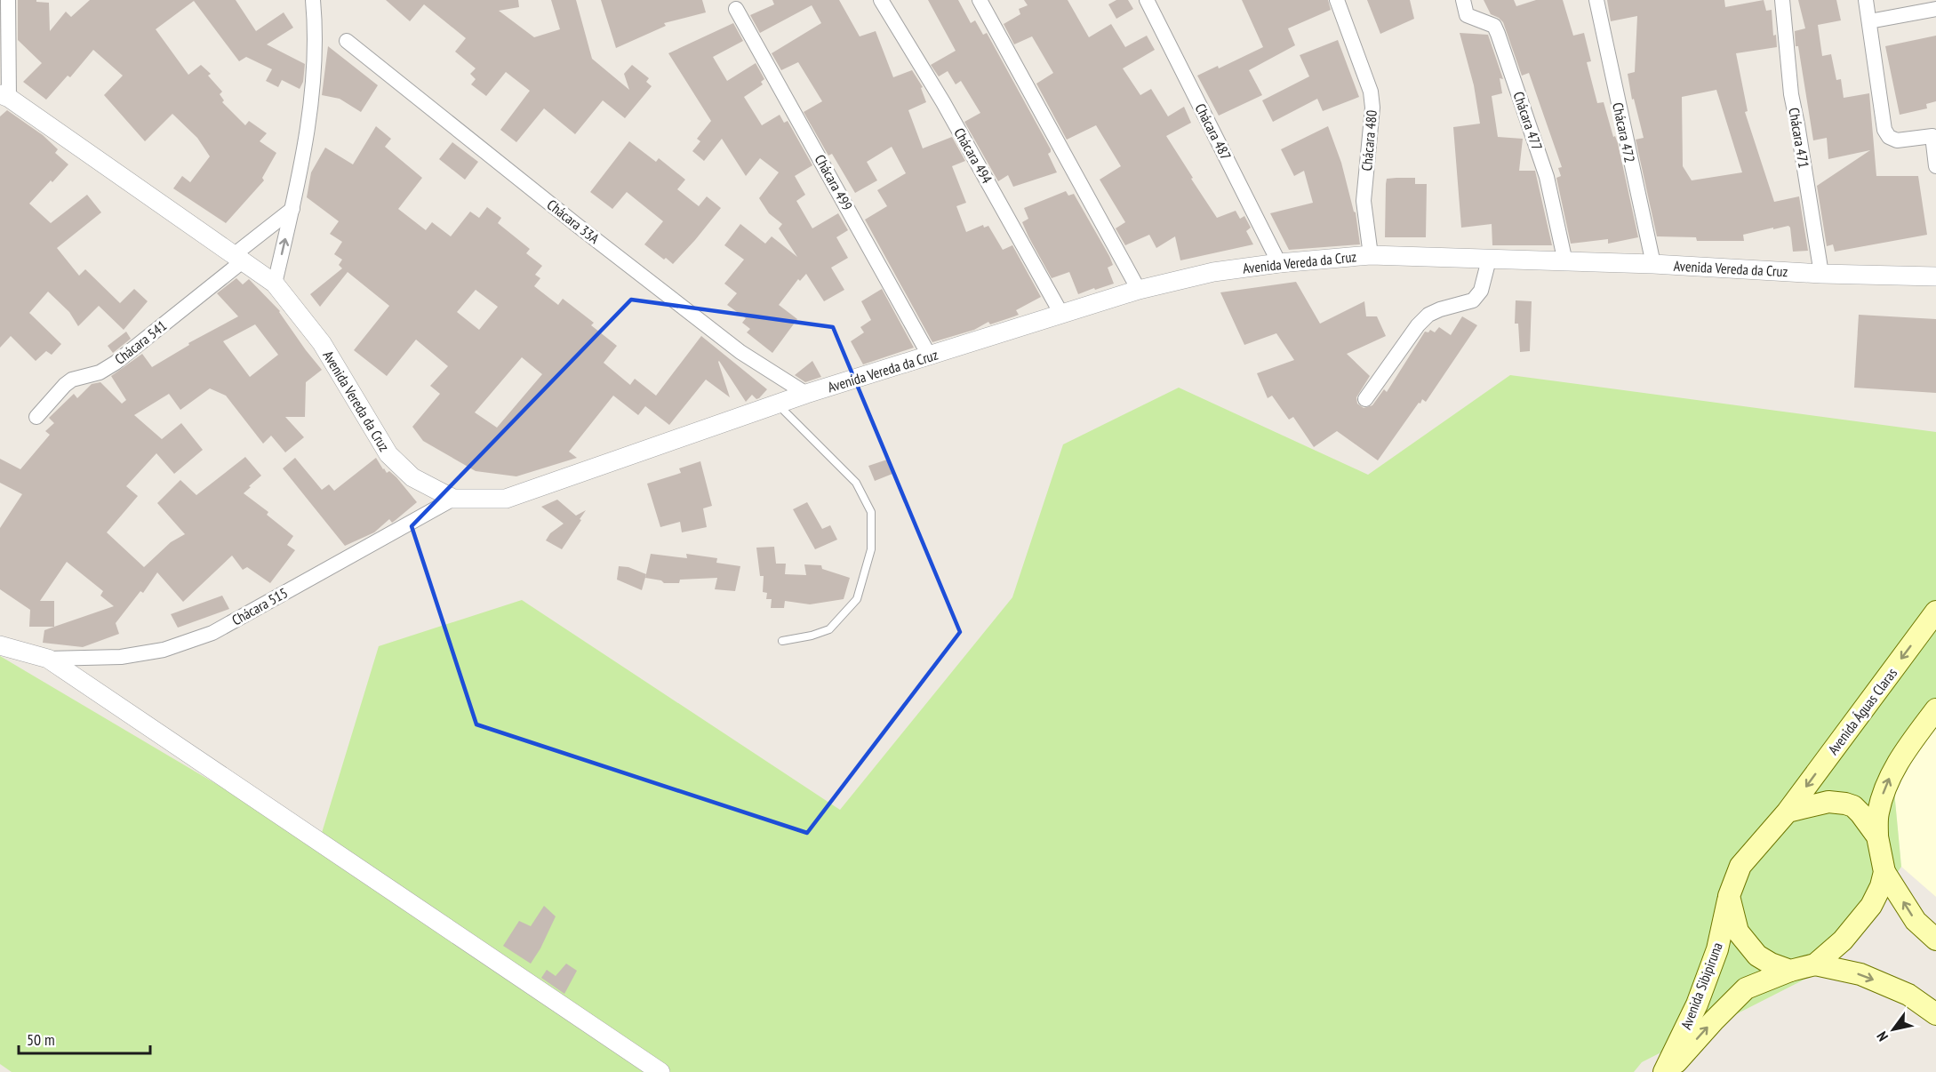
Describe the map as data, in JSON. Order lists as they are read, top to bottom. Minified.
{"streets":{"main road":["Avenida Águas Claras","Avenida Sibipiruna"],"street":["Chácara 477","Chácara 487","Chácara 472","Chácara 471","Chácara 480","Chácara 494","Chácara 499","Chácara 33A","Avenida Vereda da Cruz","Chácara 541","Chácara 515"]},"crossings":[["Chácara 477","Avenida Vereda da Cruz"],["Chácara 487","Avenida Vereda da Cruz"],["Chácara 472","Avenida Vereda da Cruz"],["Chácara 471","Avenida Vereda da Cruz"],["Chácara 480","Avenida Vereda da Cruz"],["Chácara 494","Avenida Vereda da Cruz"],["Chácara 499","Avenida Vereda da Cruz"],["Chácara 33A","Avenida Vereda da Cruz"],["Avenida Vereda da Cruz","Chácara 541"],["Avenida Vereda da Cruz","Chácara 515"],["Avenida Águas Claras","Avenida Sibipiruna"]],"one_way":["Avenida Sibipiruna"],"scale_bar":"50 m","north":"bottom left"}
